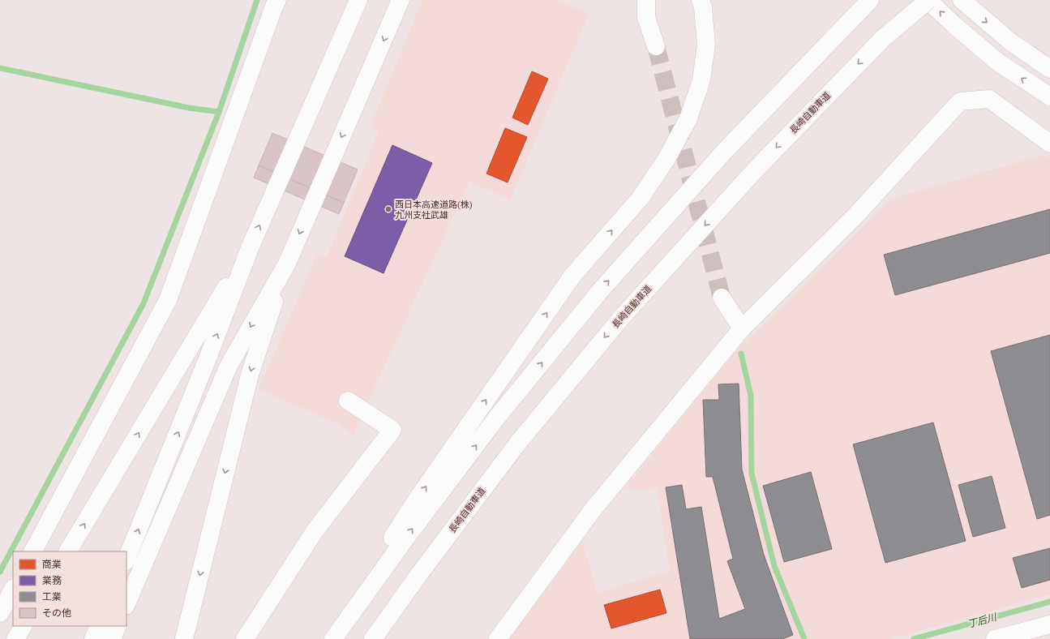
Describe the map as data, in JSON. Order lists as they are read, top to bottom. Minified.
{"streets":{"main road":["長崎自動車道"]},"water":["丁后川"],"places":["西日本高速道路(株) 九州支社武雄"],"legend":["商業","業務","工業","その他"]}
